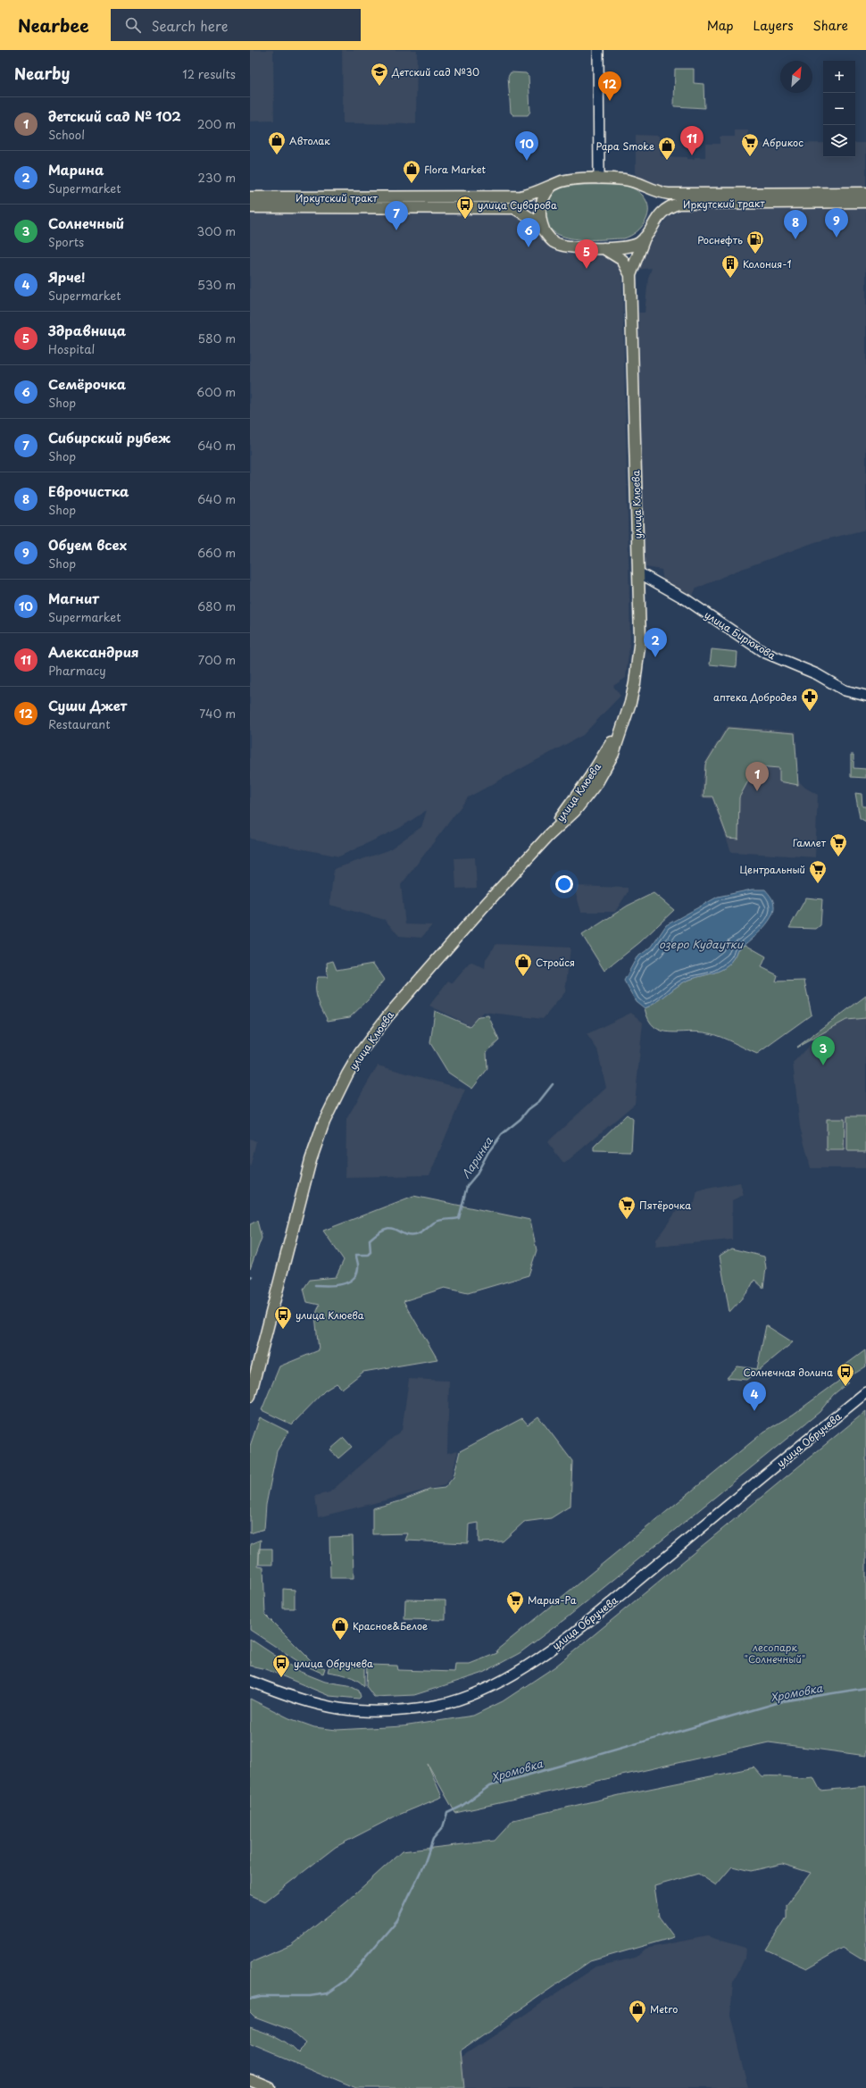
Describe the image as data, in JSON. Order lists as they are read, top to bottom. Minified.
{"streets":{"main road":["Иркутский тракт","улица Клюева"],"street":["улица Бирюкова","улица Обручева"]},"crossings":[["Иркутский тракт","улица Клюева"],["улица Клюева","улица Бирюкова"]],"water":["озеро Кудаутки","Ларинка","Хромовка"],"parks":["лесопарк \"Солнечный\""],"places":{"school or university":["Детский сад №30"],"shop":["Автолак","Papa Smoke","Flora Market","Стройся","Красное&Белое","Metro"],"supermarket":["Абрикос","Гамлет","Центральный","Пятёрочка","Мария-Ра"],"bus stop":["улица Суворова","улица Клюева","Солнечная долина","улица Обручева"],"fuel station":["Роснефть"],"building":["Колония-1"],"pharmacy":["аптека Добродея"]},"north":"top right","page":{"header":"Nearbee","search":"Search here","nav":["Map","Layers","Share"],"heading":["Nearby","12 results"],"map_buttons":["+","−"],"pins":["12","11","10","7","9","8","6","5","2","1","3","4"],"list":[{"mark":"1","name":"детский сад № 102","note":"School","value":"200 m"},{"mark":"2","name":"Марина","note":"Supermarket","value":"230 m"},{"mark":"3","name":"Солнечный","note":"Sports","value":"300 m"},{"mark":"4","name":"Ярче!","note":"Supermarket","value":"530 m"},{"mark":"5","name":"Здравница","note":"Hospital","value":"580 m"},{"mark":"6","name":"Cемёрочка","note":"Shop","value":"600 m"},{"mark":"7","name":"Сибирский рубеж","note":"Shop","value":"640 m"},{"mark":"8","name":"Еврочистка","note":"Shop","value":"640 m"},{"mark":"9","name":"Обуем всех","note":"Shop","value":"660 m"},{"mark":"10","name":"Магнит","note":"Supermarket","value":"680 m"},{"mark":"11","name":"Александрия","note":"Pharmacy","value":"700 m"},{"mark":"12","name":"Суши Джет","note":"Restaurant","value":"740 m"}]}}
